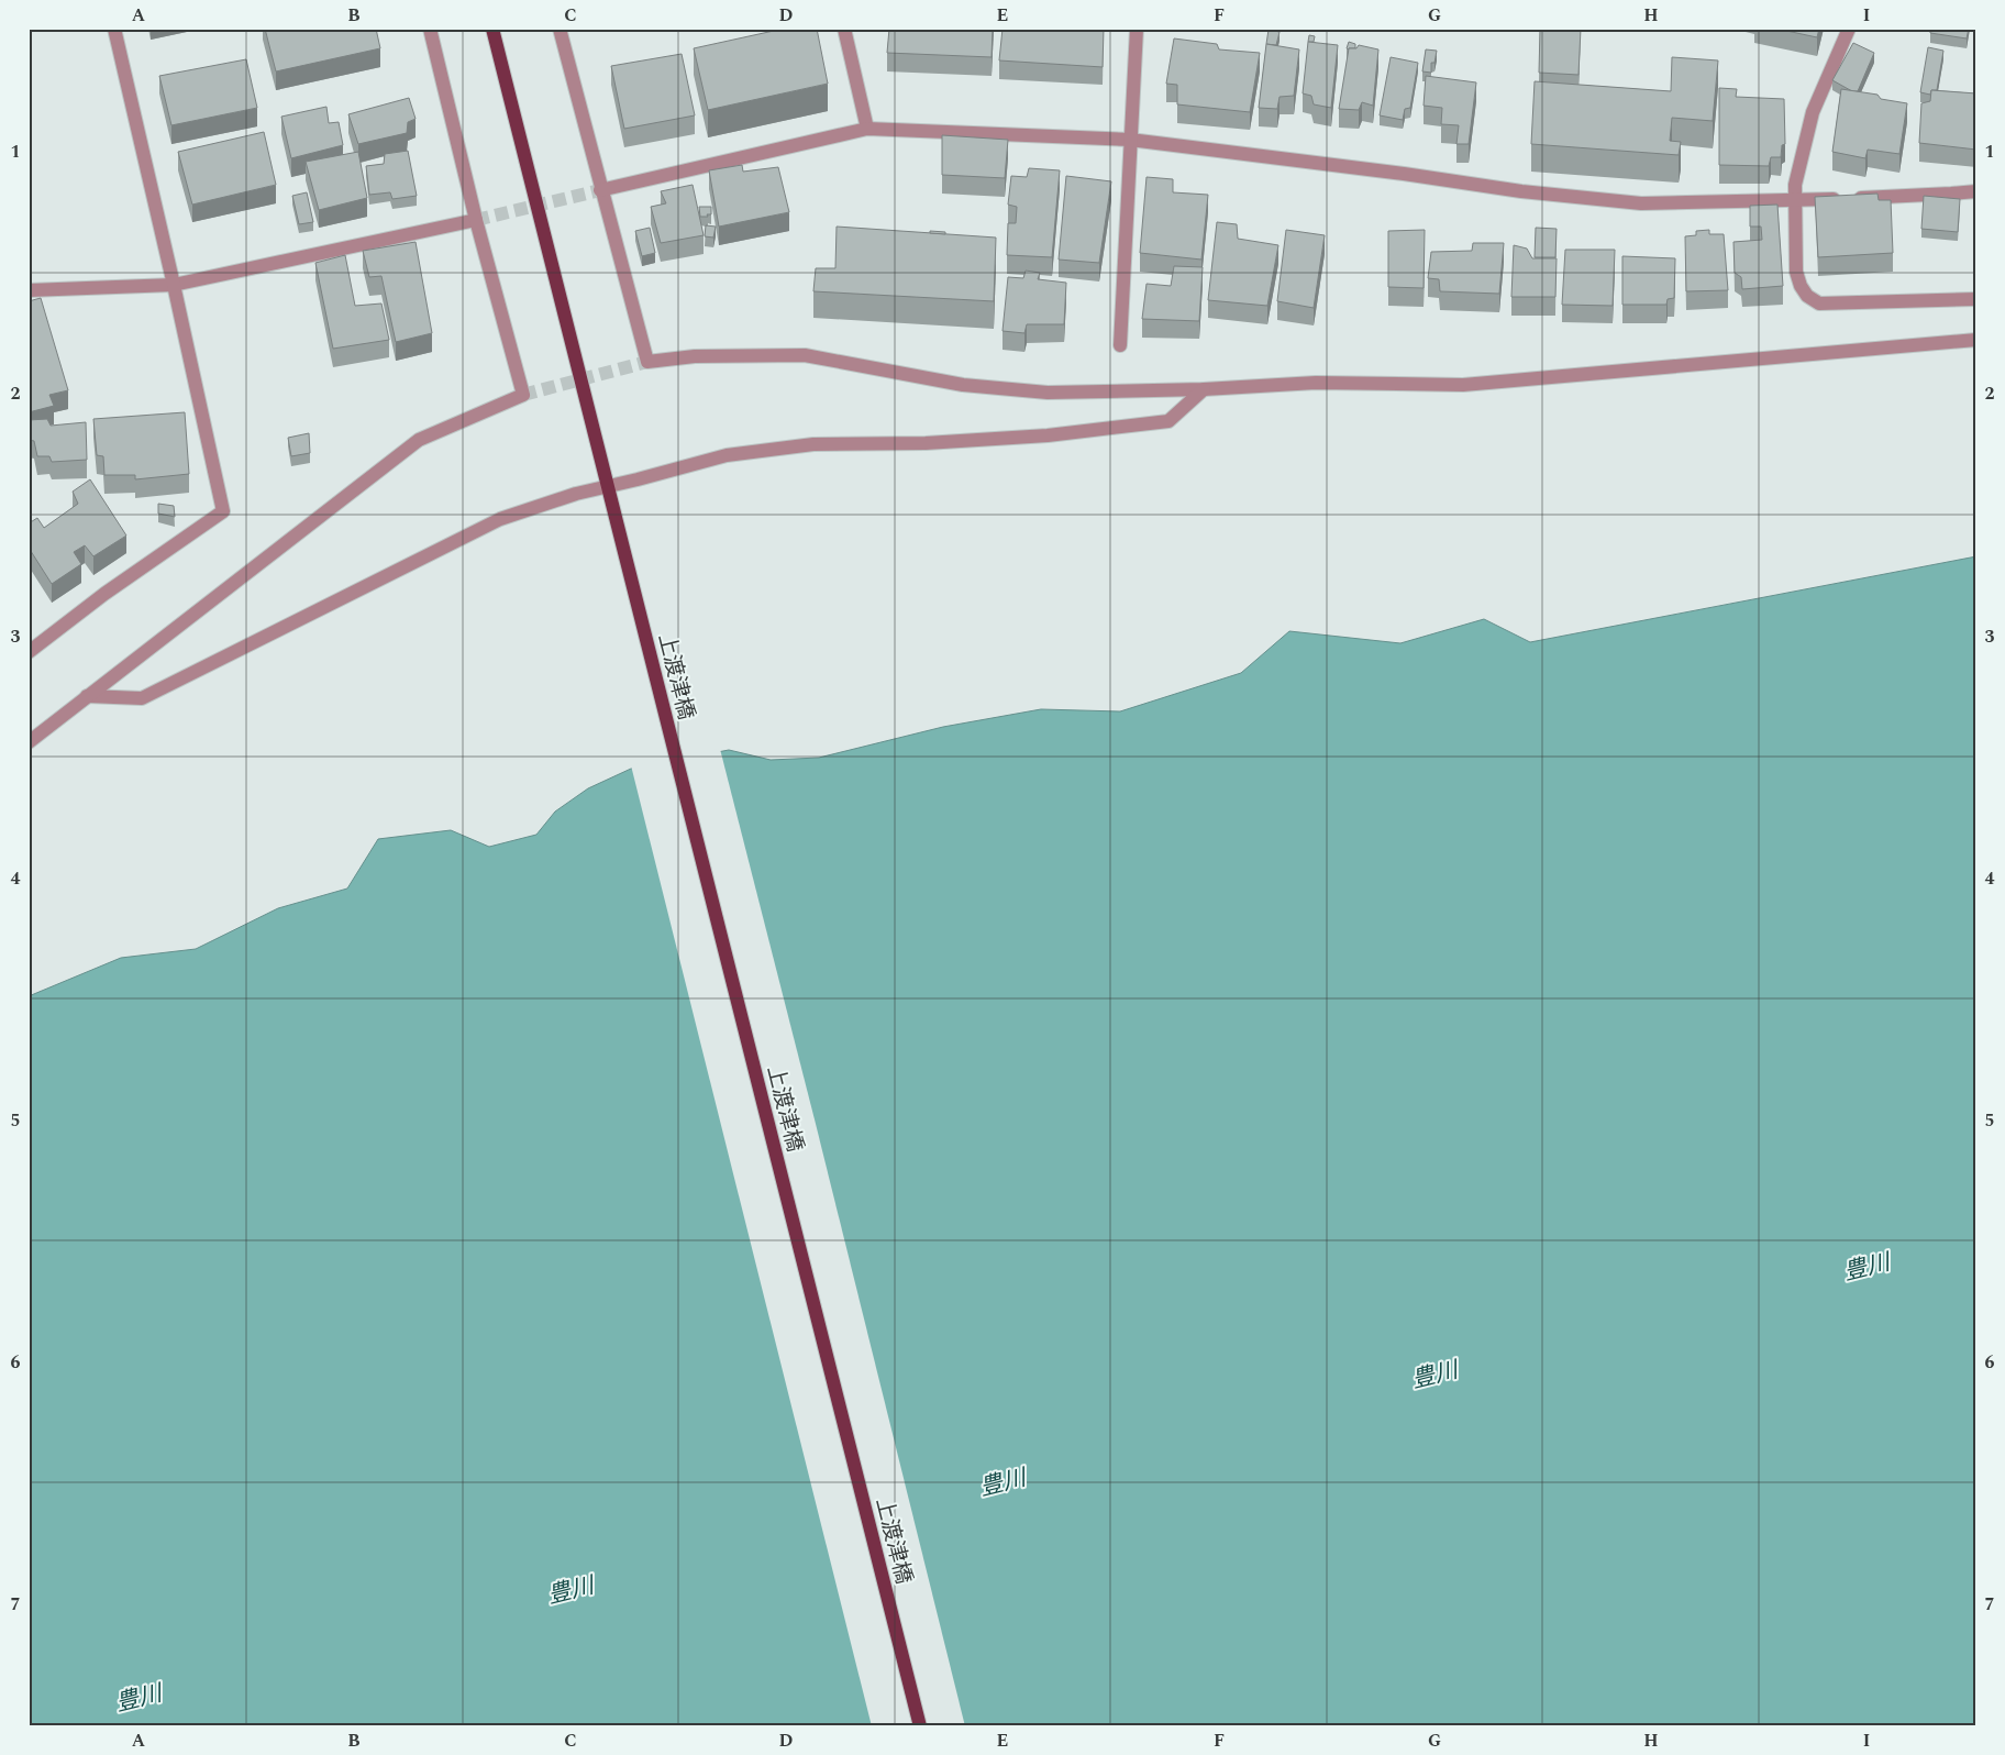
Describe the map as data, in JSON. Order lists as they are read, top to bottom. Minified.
{"streets":{"main road":["上渡津橋"]},"water":["豊川"],"grid":{"columns":["A","B","C","D","E","F","G","H","I"],"rows":["1","2","3","4","5","6","7"]}}
